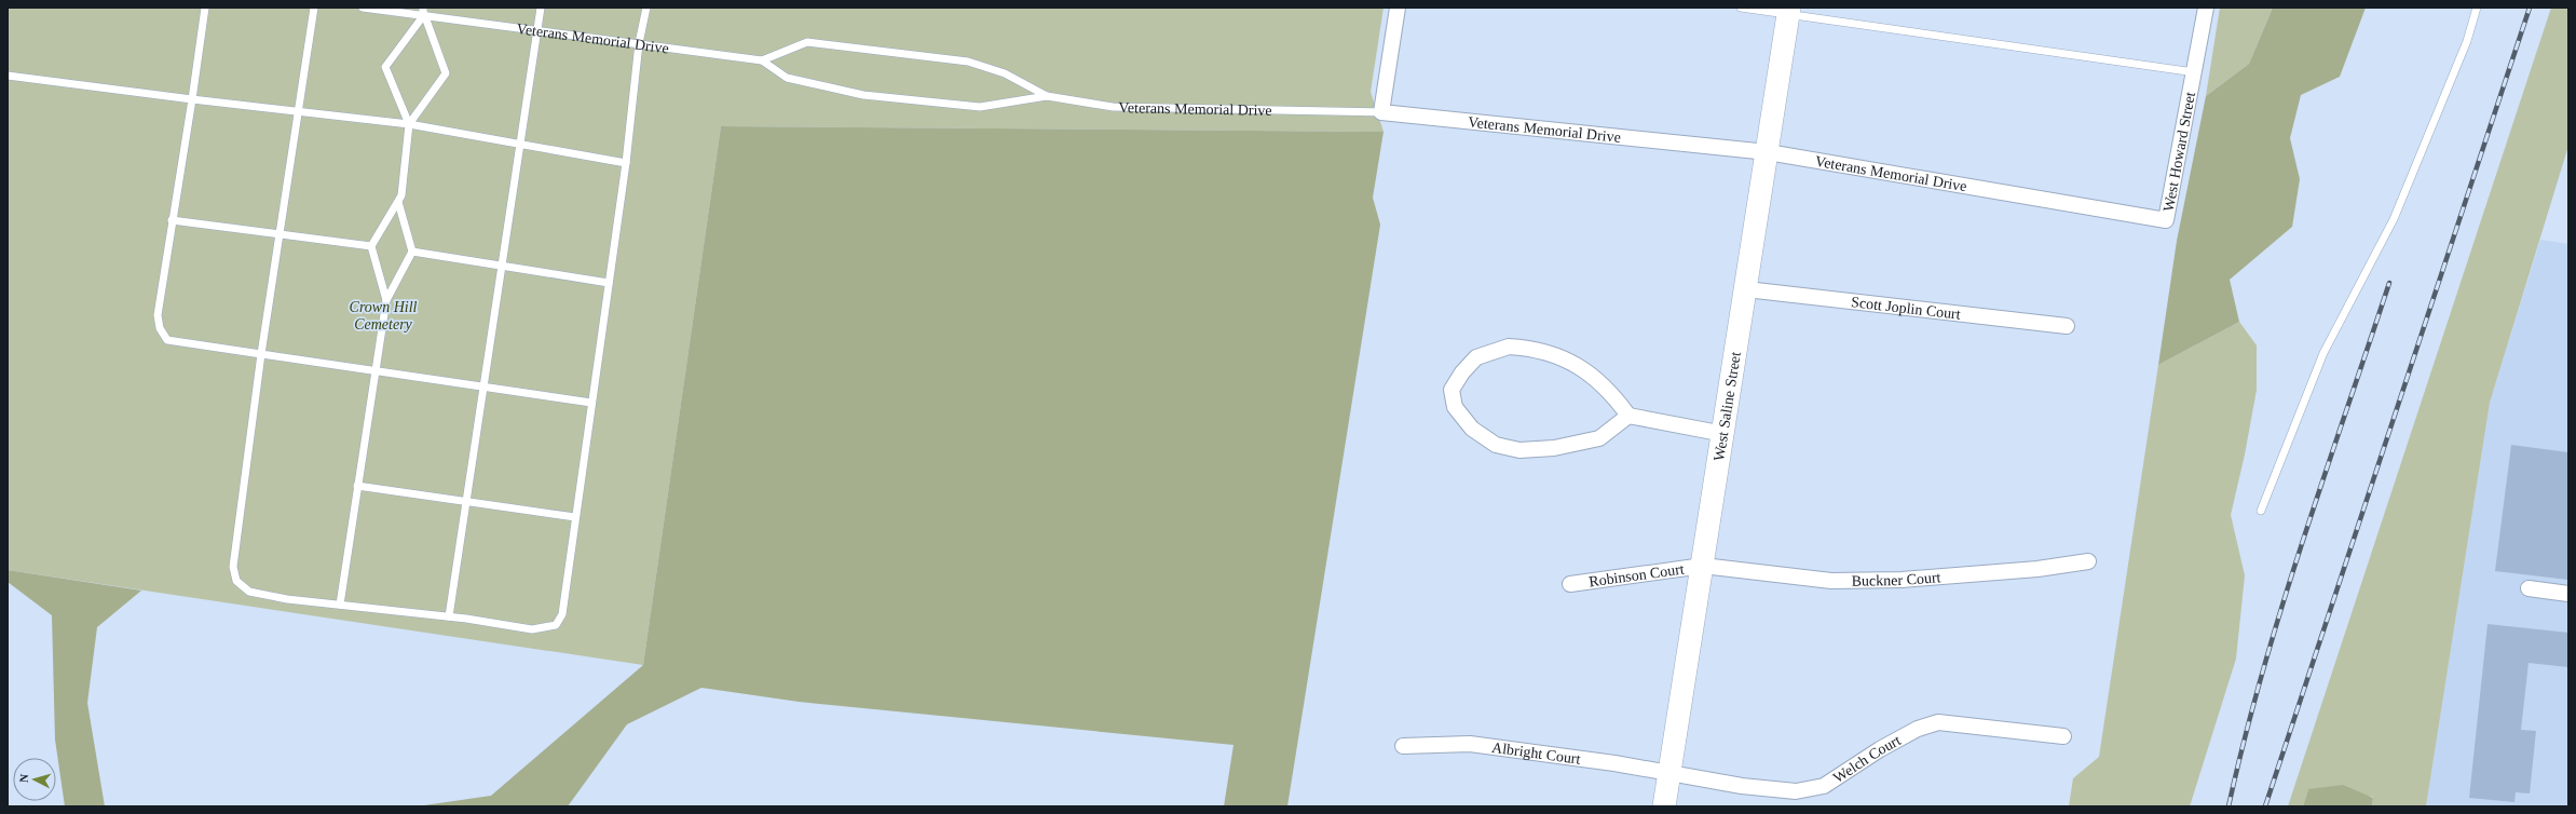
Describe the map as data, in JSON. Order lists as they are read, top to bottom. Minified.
{"streets":{"street":["Veterans Memorial Drive","West Howard Street","Scott Joplin Court","West Saline Street","Robinson Court","Buckner Court","Albright Court","Welch Court"]},"crossings":[["Veterans Memorial Drive","West Howard Street"],["Veterans Memorial Drive","West Saline Street"],["Scott Joplin Court","West Saline Street"],["West Saline Street","Robinson Court"],["West Saline Street","Buckner Court"],["West Saline Street","Albright Court"],["West Saline Street","Welch Court"],["Robinson Court","Buckner Court"],["Albright Court","Welch Court"]],"parks":["Crown Hill Cemetery"],"north":"left"}
